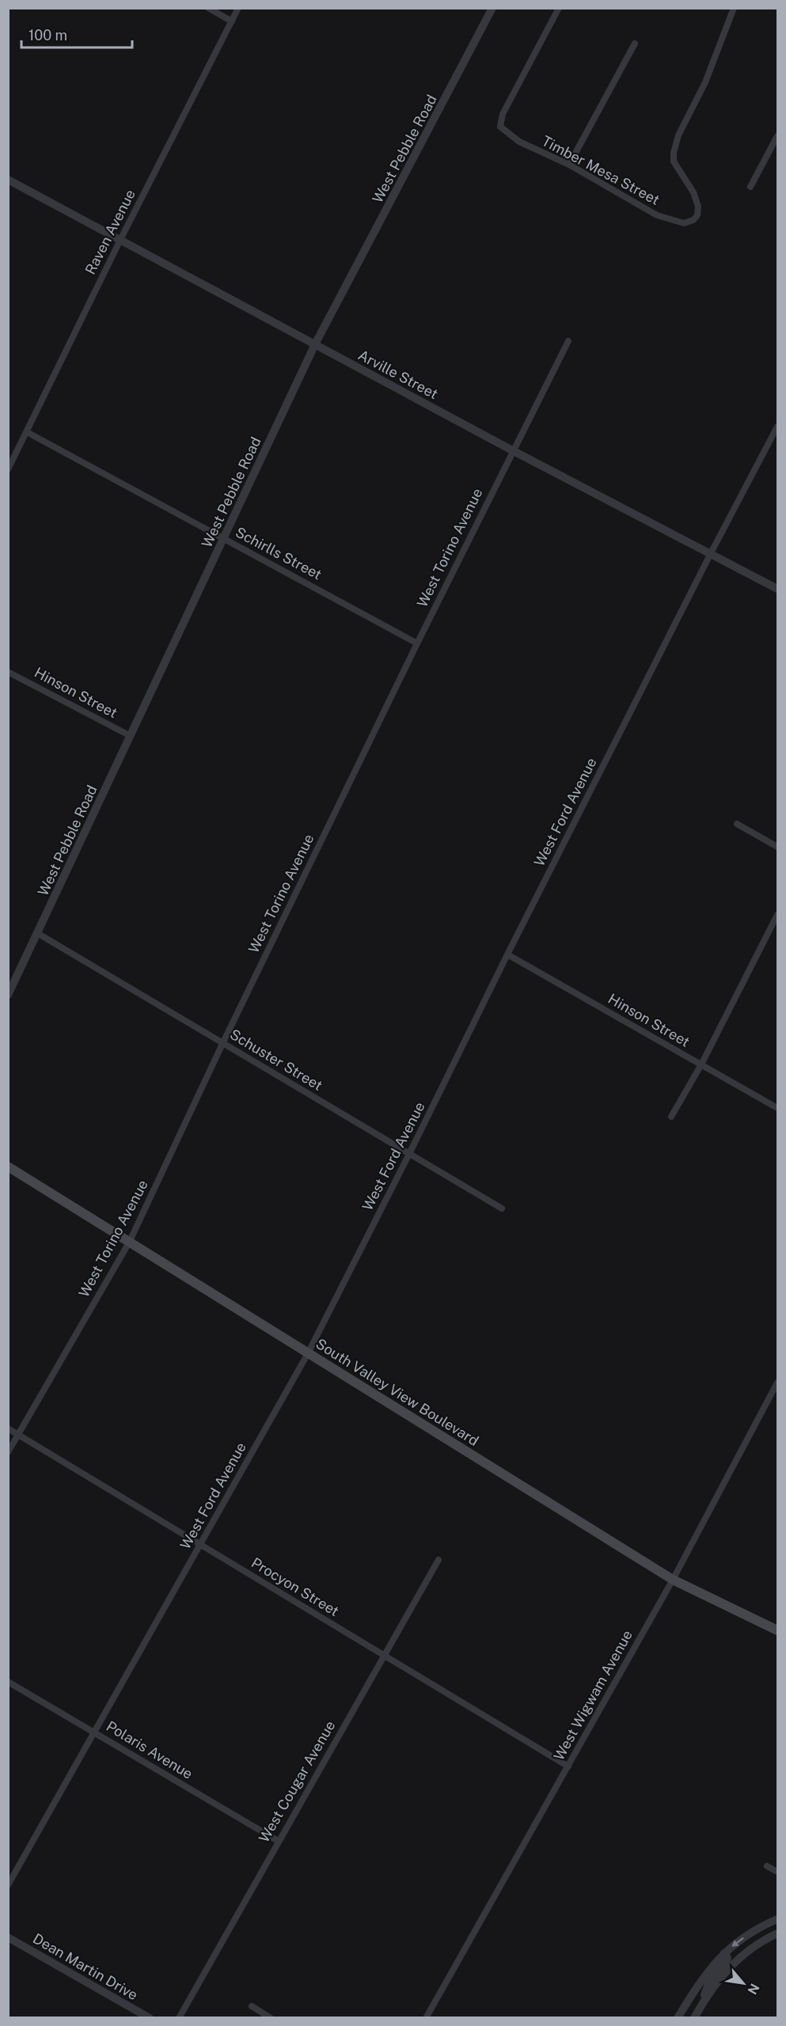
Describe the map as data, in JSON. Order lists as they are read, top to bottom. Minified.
{"streets":{"main road":["South Valley View Boulevard"],"street":["West Pebble Road","Timber Mesa Street","Raven Avenue","Arville Street","West Torino Avenue","Schirlls Street","Hinson Street","West Ford Avenue","Schuster Street","Procyon Street","West Wigwam Avenue","Polaris Avenue","West Cougar Avenue","Dean Martin Drive"]},"crossings":[["West Pebble Road","Arville Street"],["West Pebble Road","Schirlls Street"],["West Pebble Road","Hinson Street"],["West Pebble Road","Schuster Street"],["Raven Avenue","Arville Street"],["Raven Avenue","Schirlls Street"],["Arville Street","West Torino Avenue"],["Arville Street","West Ford Avenue"],["West Torino Avenue","Schirlls Street"],["West Torino Avenue","Schuster Street"],["West Torino Avenue","South Valley View Boulevard"],["West Torino Avenue","Procyon Street"],["Hinson Street","West Ford Avenue"],["West Ford Avenue","Schuster Street"],["West Ford Avenue","South Valley View Boulevard"],["West Ford Avenue","Procyon Street"],["West Ford Avenue","Polaris Avenue"],["South Valley View Boulevard","West Wigwam Avenue"],["Procyon Street","West Wigwam Avenue"],["Procyon Street","West Cougar Avenue"],["Polaris Avenue","West Cougar Avenue"]],"scale_bar":"100 m","north":"bottom right"}
